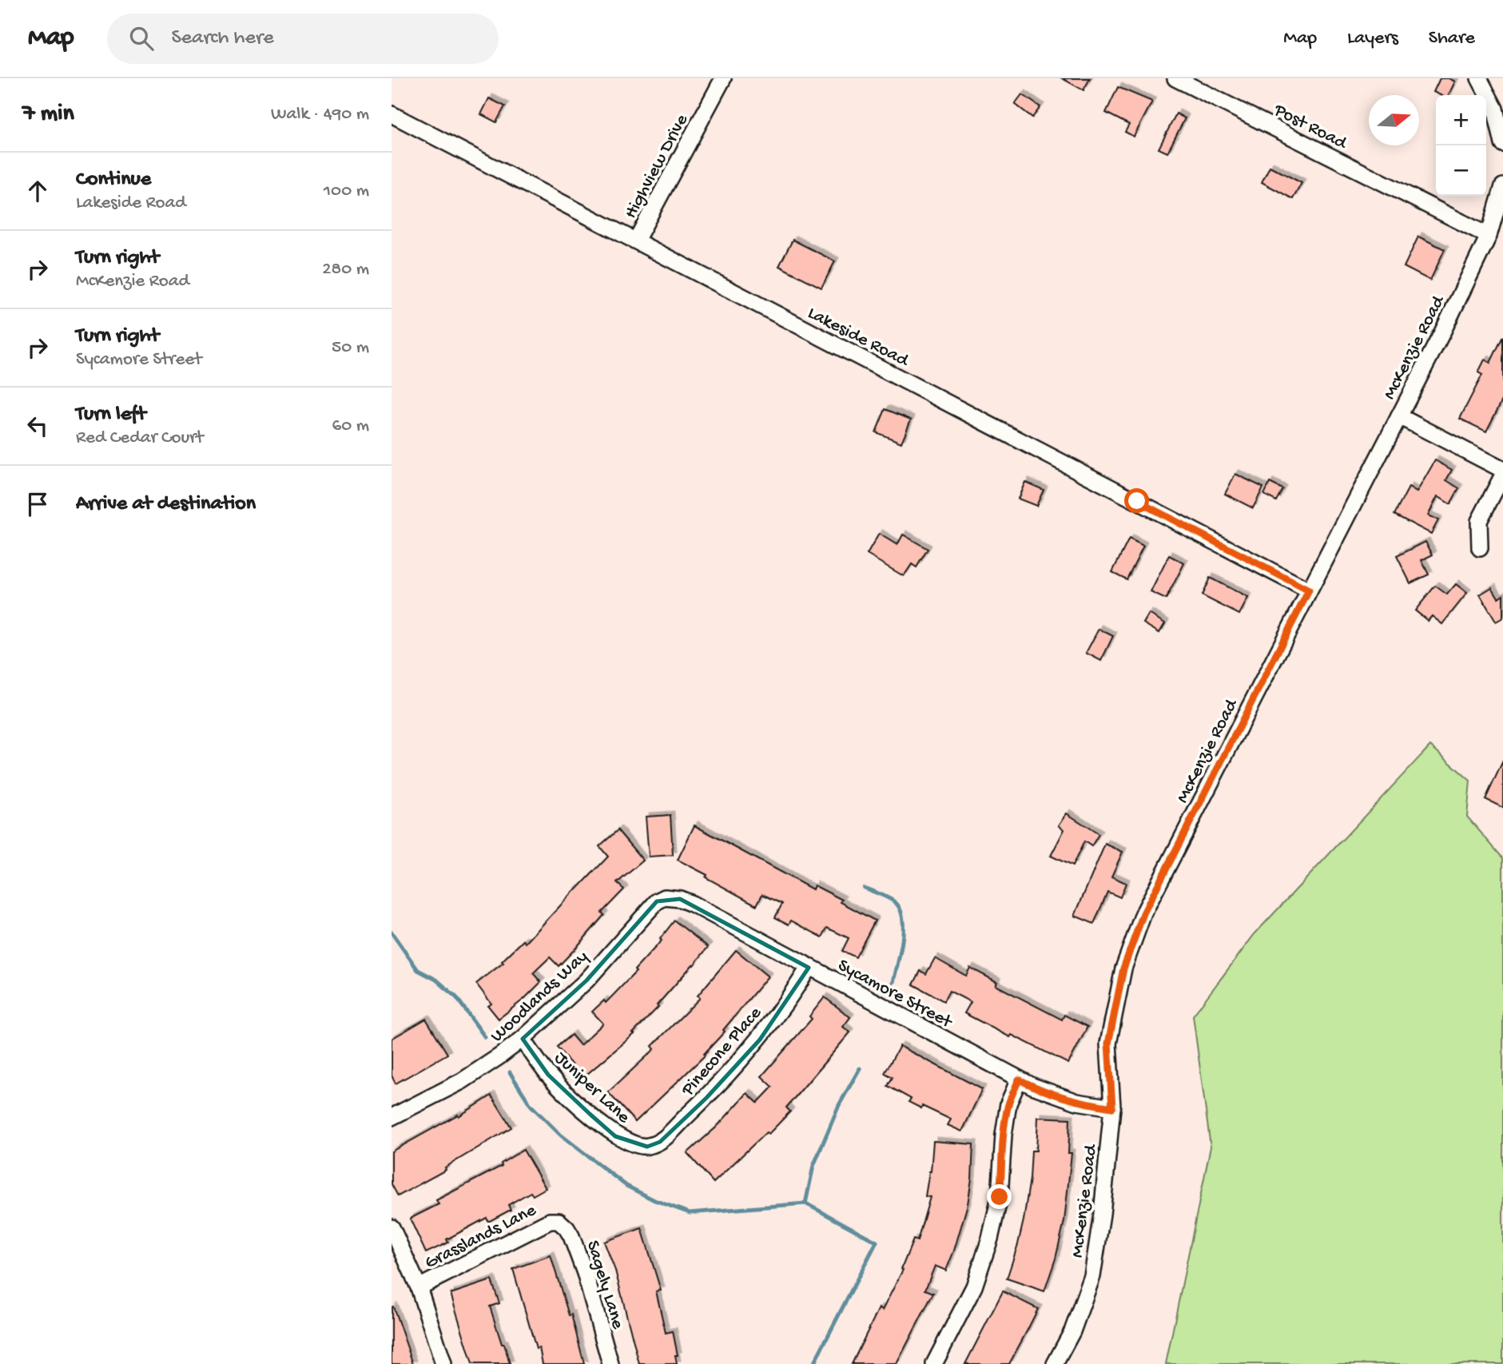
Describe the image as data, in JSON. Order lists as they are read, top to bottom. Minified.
{"streets":{"street":["Post Road","Highview Drive","Lakeside Road","McKenzie Road","Sycamore Street","Woodlands Way","Pinecone Place","Juniper Lane","Grasslands Lane","Sagely Lane"]},"crossings":[["Post Road","McKenzie Road"],["Highview Drive","Lakeside Road"],["Lakeside Road","McKenzie Road"],["McKenzie Road","Sycamore Street"],["Sycamore Street","Woodlands Way"],["Sycamore Street","Pinecone Place"],["Woodlands Way","Juniper Lane"],["Pinecone Place","Juniper Lane"],["Grasslands Lane","Sagely Lane"]],"north":"right","page":{"header":"Map","search":"Search here","nav":["Map","Layers","Share"],"heading":["7 min","Walk · 490 m"],"map_buttons":["+","−"],"list":[["Continue","Lakeside Road","100 m"],["Turn right","McKenzie Road","280 m"],["Turn right","Sycamore Street","50 m"],["Turn left","Red Cedar Court","60 m"],"Arrive at destination"]}}
